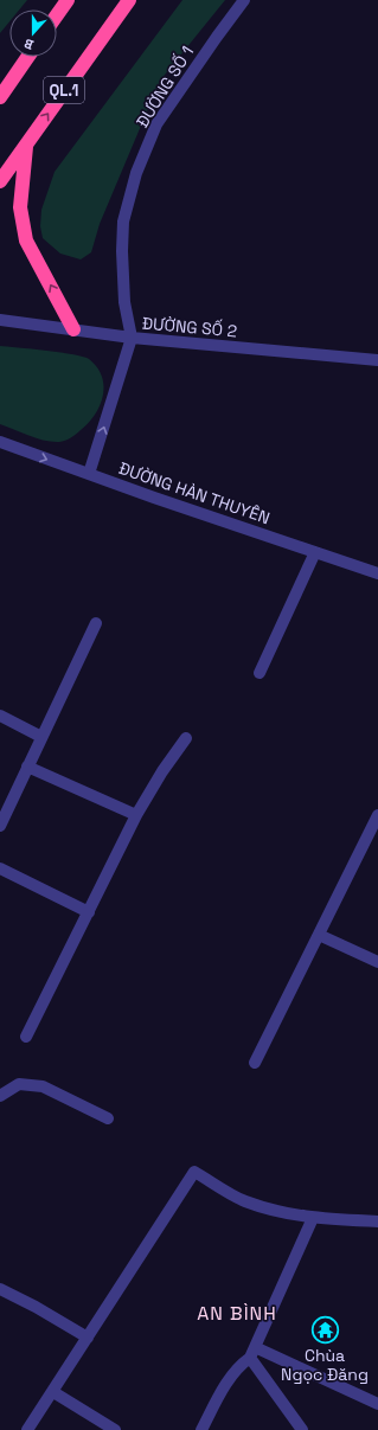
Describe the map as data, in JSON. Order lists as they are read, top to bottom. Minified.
{"streets":{"highway":["QL.1"],"street":["ĐƯỜNG SỐ 1","ĐƯỜNG SỐ 2","ĐƯỜNG HÀN THUYÊN"]},"crossings":[["ĐƯỜNG SỐ 1","ĐƯỜNG SỐ 2"],["ĐƯỜNG SỐ 1","ĐƯỜNG HÀN THUYÊN"]],"districts":["AN BÌNH"],"places":{"temple":["Chùa Ngọc Đăng"]},"north":"bottom"}
